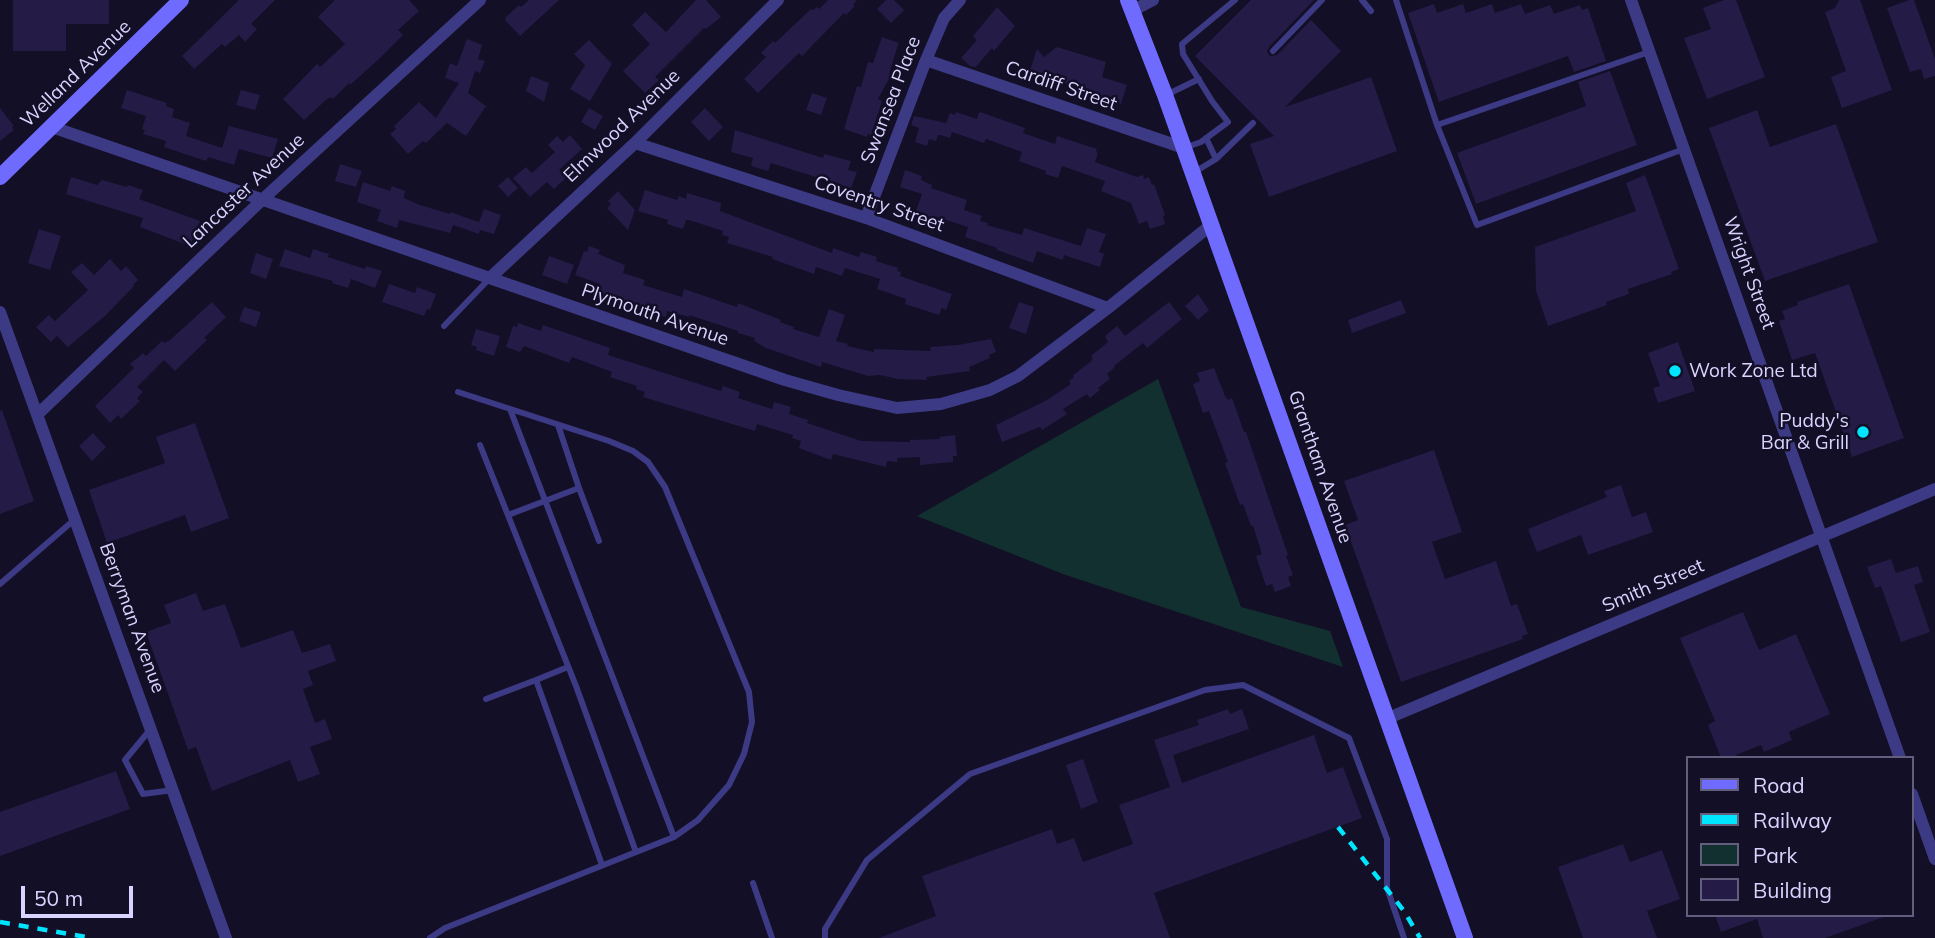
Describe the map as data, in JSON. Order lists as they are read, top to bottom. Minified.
{"streets":{"street":["Welland Avenue","Cardiff Street","Swansea Place","Elmwood Avenue","Lancaster Avenue","Coventry Street","Wright Street","Plymouth Avenue","Grantham Avenue","Smith Street","Berryman Avenue"]},"crossings":[["Welland Avenue","Plymouth Avenue"],["Cardiff Street","Swansea Place"],["Cardiff Street","Grantham Avenue"],["Swansea Place","Coventry Street"],["Elmwood Avenue","Coventry Street"],["Elmwood Avenue","Plymouth Avenue"],["Lancaster Avenue","Plymouth Avenue"],["Lancaster Avenue","Berryman Avenue"],["Coventry Street","Plymouth Avenue"],["Wright Street","Smith Street"],["Plymouth Avenue","Grantham Avenue"],["Grantham Avenue","Smith Street"]],"places":["Work Zone Ltd","Puddy's Bar & Grill"],"legend":["Road","Railway","Park","Building"],"scale_bar":"50 m"}
